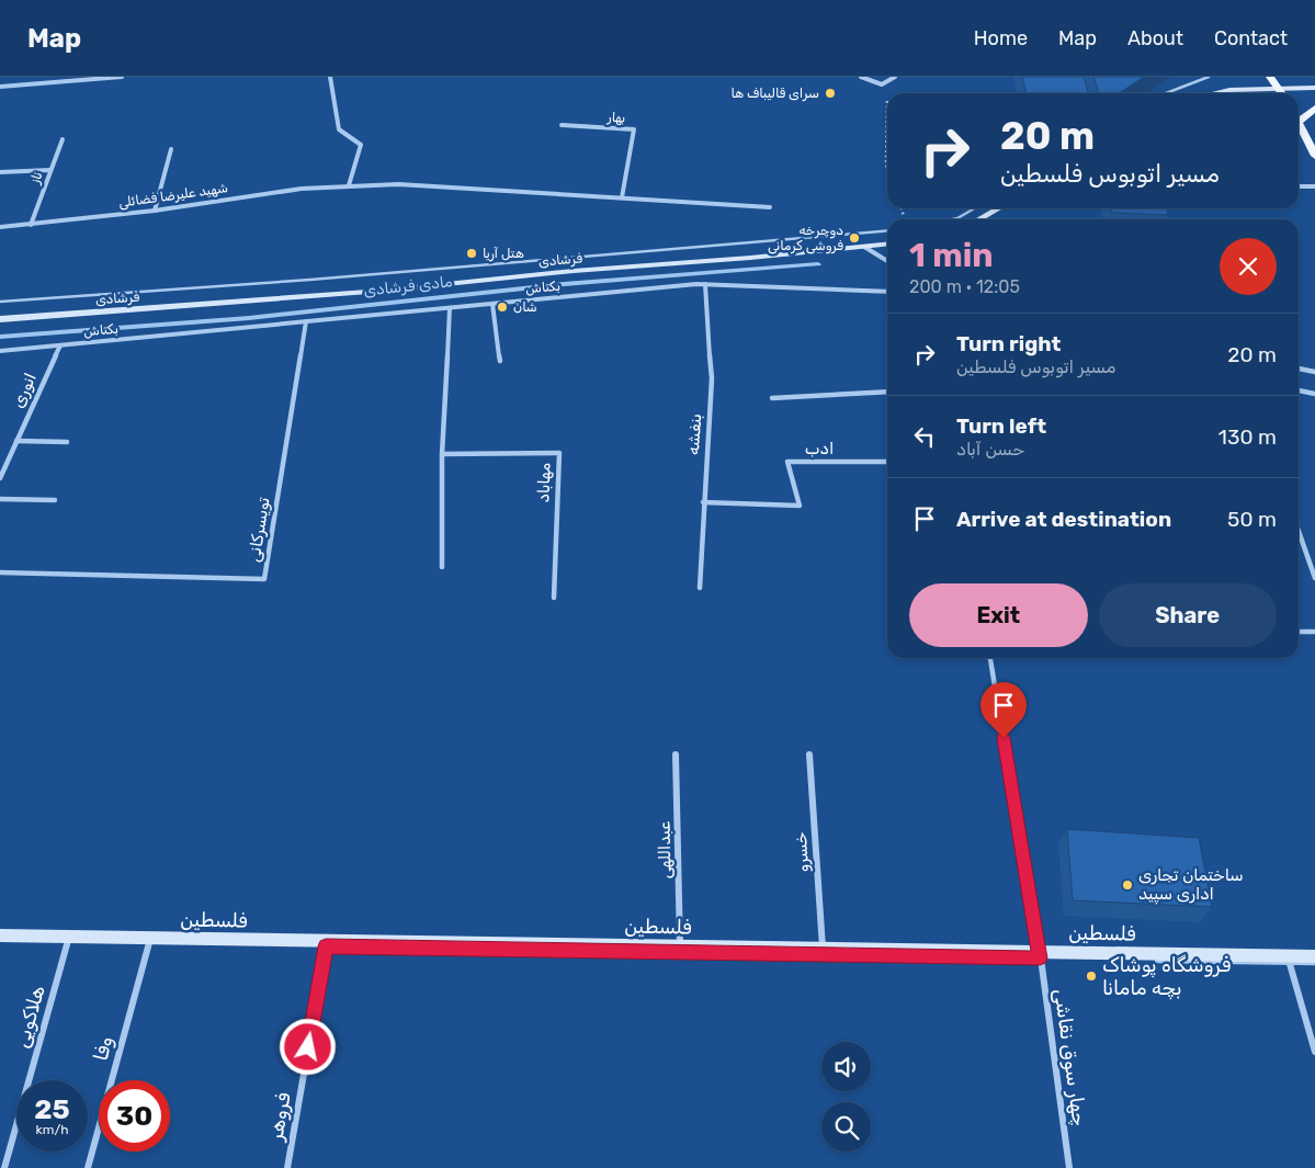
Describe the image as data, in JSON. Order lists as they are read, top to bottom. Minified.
{"streets":{"main road":["فرشادی","فلسطین"],"street":["بهار","ناز","شهید علیرضا فضائلی","بکتاش","انوری","بنفشه","ادب","مهاباد","تویسرکانی","عبداللهی","خسرو","هلاکویی","وفا","چهار سوق نقاشی","فروهر"]},"crossings":[["ناز","شهید علیرضا فضائلی"],["بکتاش","انوری"],["بکتاش","بنفشه"],["بکتاش","تویسرکانی"],["بنفشه","ادب"],["عبداللهی","فلسطین"],["خسرو","فلسطین"],["فلسطین","هلاکویی"],["فلسطین","وفا"],["فلسطین","چهار سوق نقاشی"],["فلسطین","فروهر"]],"water":["مادی فرشادی"],"places":["سرای قالیباف ها","دوچرخه فروشی کرمانی","هتل آریا","شان","ساختمان تجاری اداری سپید","فروشگاه پوشاک بچه مامانا"],"page":{"header":"Map","nav":["Home","Map","About","Contact"],"turn":["20 m","مسیر اتوبوس فلسطین"],"heading":["1 min","200 m · 12:05"],"list":[{"name":"Turn right","note":"مسیر اتوبوس فلسطین","value":"20 m"},{"name":"Turn left","note":"حسن آباد","value":"130 m"},{"name":"Arrive at destination","value":"50 m"}],"buttons":["Exit","Share"],"speed":"25 km/h","limit":"30"}}
